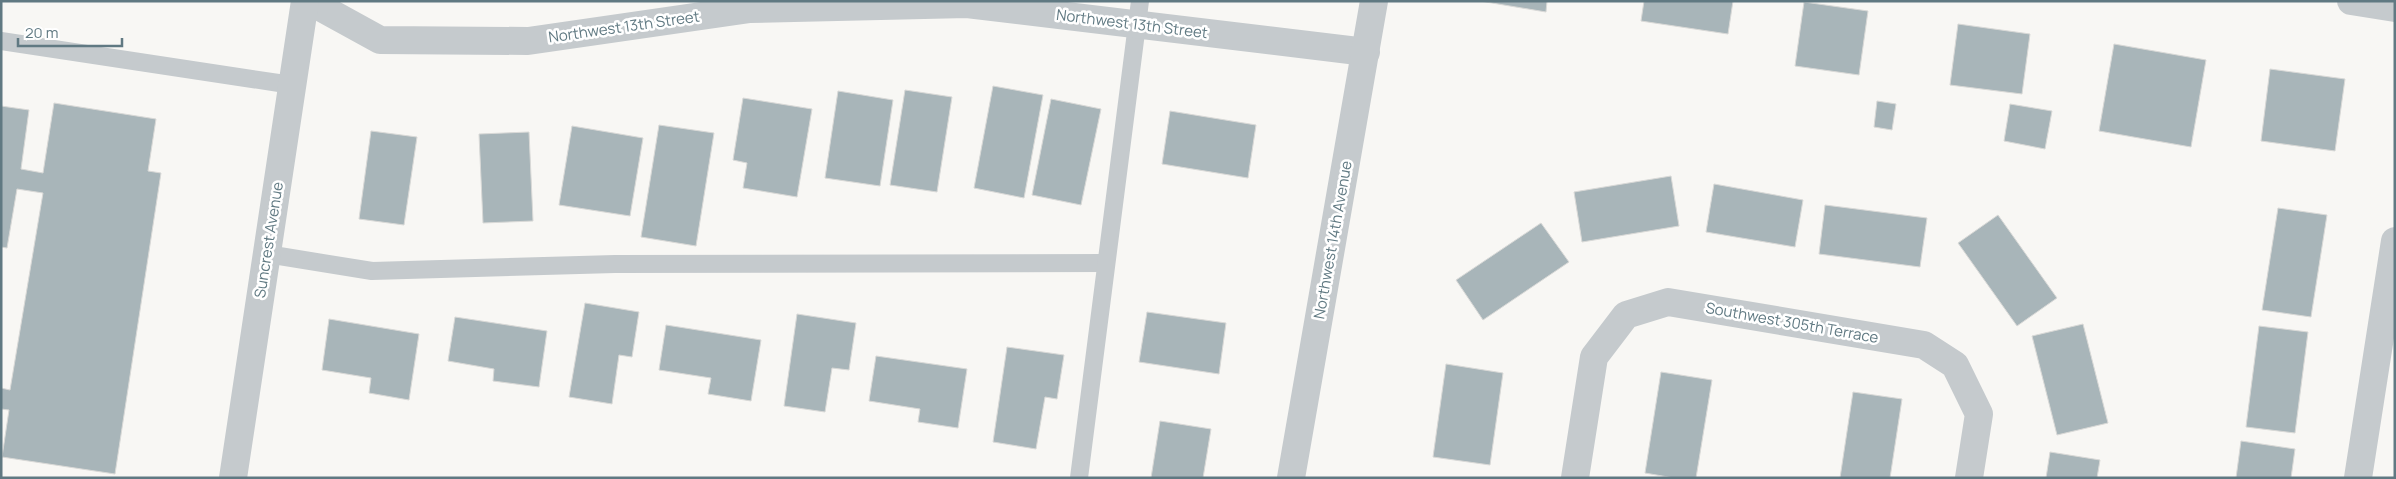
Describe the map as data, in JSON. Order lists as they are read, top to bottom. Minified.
{"streets":{"street":["Northwest 13th Street","Suncrest Avenue","Northwest 14th Avenue","Southwest 305th Terrace"]},"crossings":[["Northwest 13th Street","Northwest 14th Avenue"]],"scale_bar":"20 m"}
